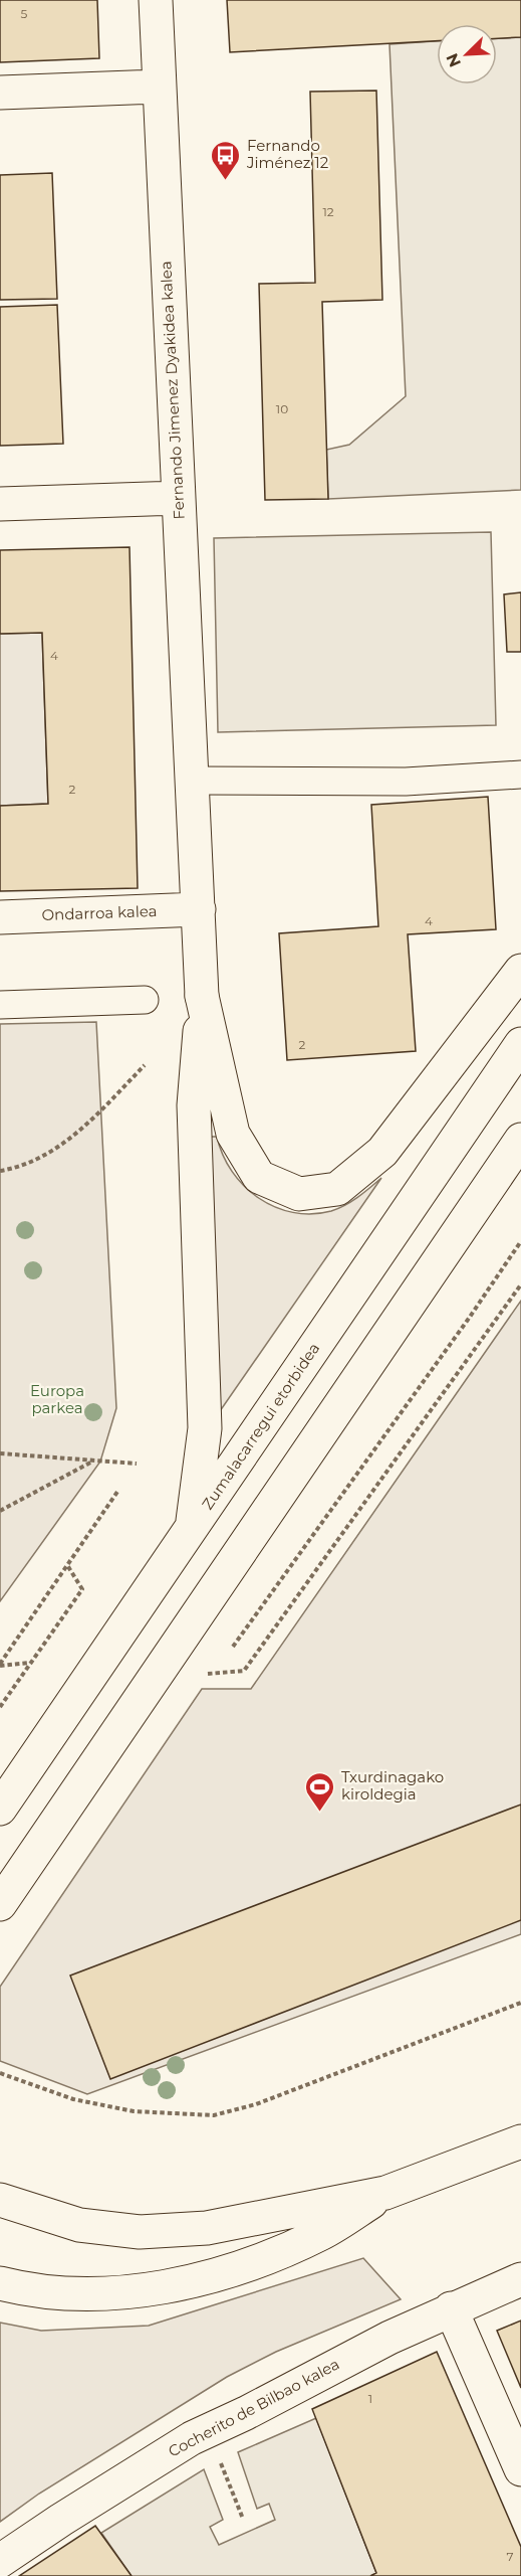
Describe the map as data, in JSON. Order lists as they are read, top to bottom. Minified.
{"streets":{"street":["Fernando Jimenez Dyakidea kalea","Ondarroa kalea","Zumalacarregui etorbidea","Cocherito de Bilbao kalea"]},"crossings":[["Fernando Jimenez Dyakidea kalea","Ondarroa kalea"]],"parks":["Europa parkea"],"places":{"bus stop":["Fernando Jiménez 12"],"sports":["Txurdinagako kiroldegia"]},"house_numbers":["5","12","10","4","2","4","2","1","7"],"north":"bottom left"}
